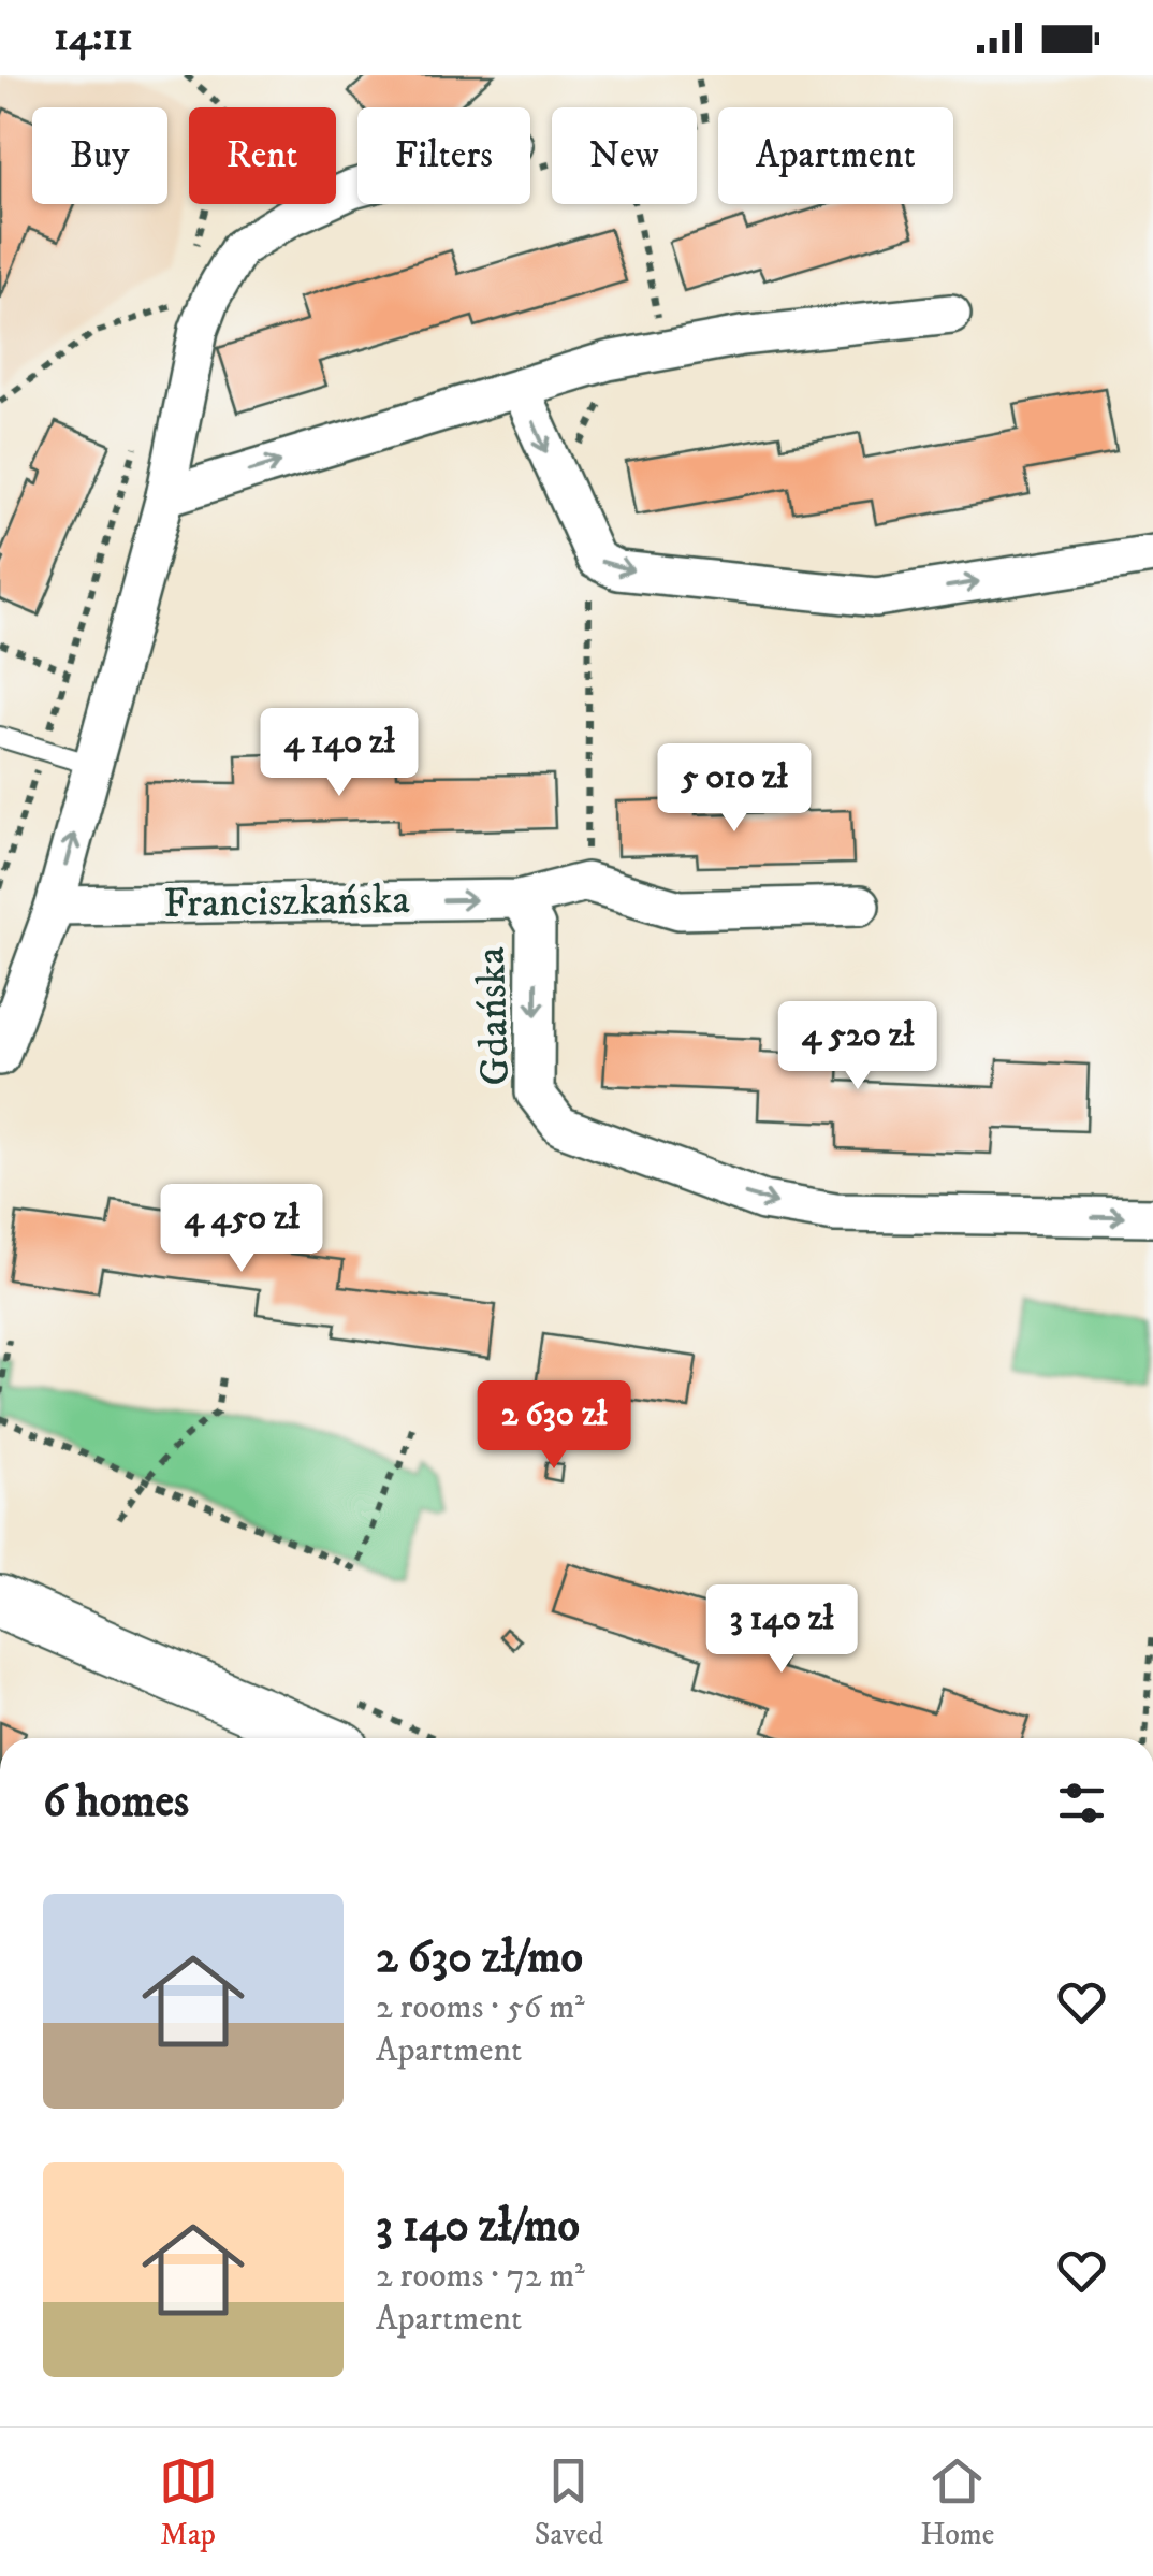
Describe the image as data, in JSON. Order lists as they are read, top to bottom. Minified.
{"streets":{"street":["Franciszkańska","Gdańska"]},"crossings":[["Franciszkańska","Gdańska"]],"one_way":["Franciszkańska"],"page":{"status":"14:11","chip":["Buy","Rent","Filters","New","Apartment"],"price":["4 140 zł","5 010 zł","4 520 zł","4 450 zł","2 630 zł","3 140 zł"],"heading":"6 homes","list":[{"name":"2 630 zł/mo","note":"2 rooms · 56 m² · Apartment"},{"name":"3 140 zł/mo","note":"2 rooms · 72 m² · Apartment"}],"tabs":["Map","Saved","Home"]}}
